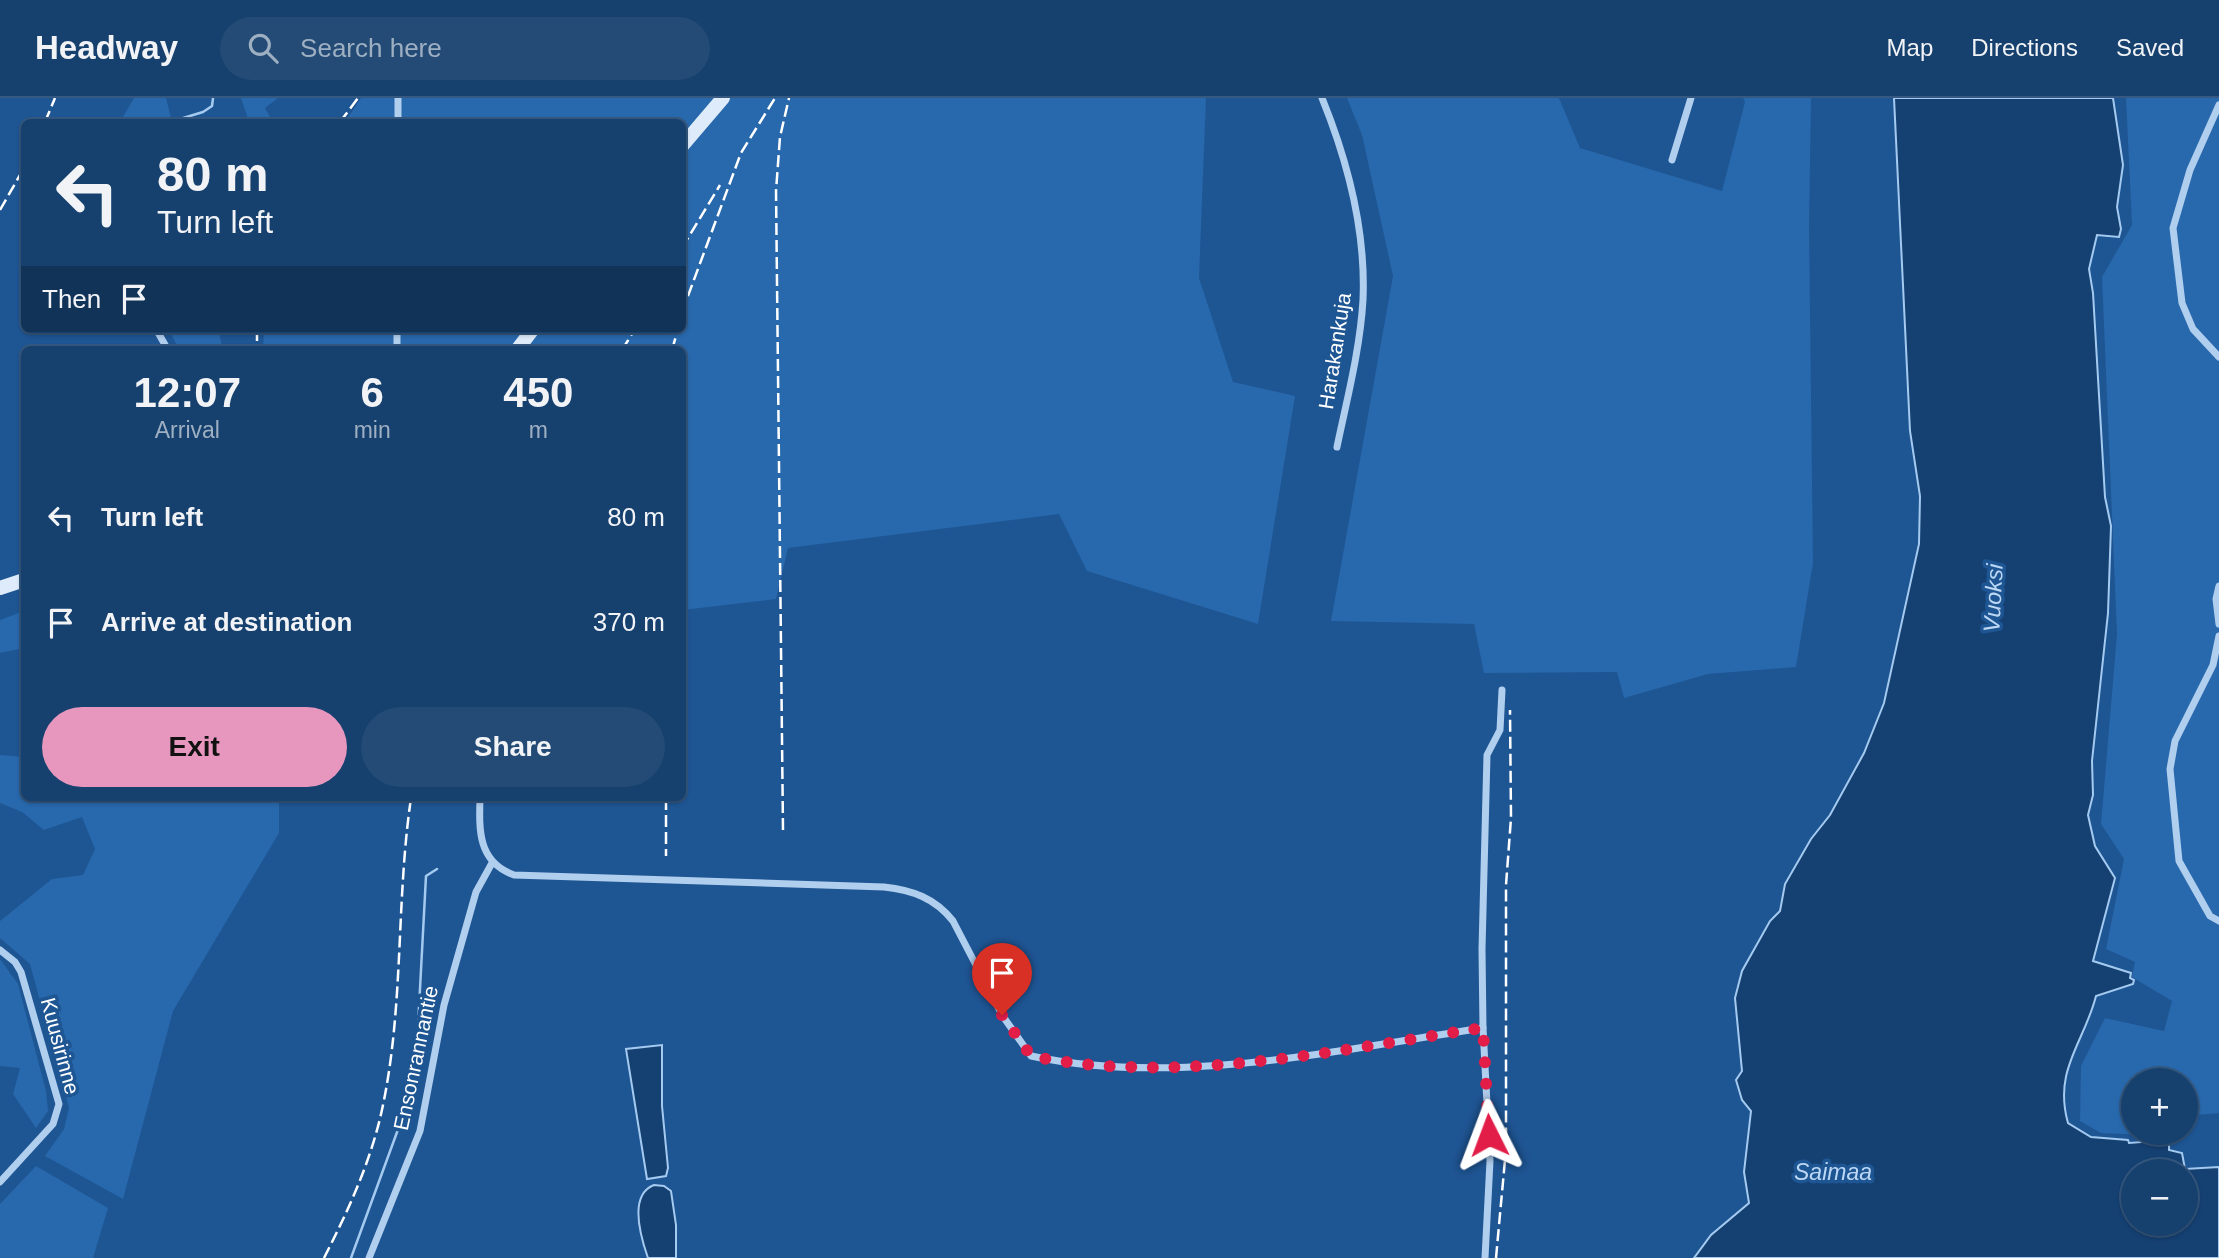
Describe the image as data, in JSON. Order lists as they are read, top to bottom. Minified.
{"streets":{"street":["Harakankuja","Kuusirinne","Ensonrannantie"]},"water":["Vuoksi","Saimaa"],"page":{"header":"Headway","search":"Search here","nav":["Map","Directions","Saved"],"turn":["80 m","Turn left"],"then":"Then","eta":["12:07","Arrival","6","min","450","m"],"list":[{"name":"Turn left","value":"80 m"},{"name":"Arrive at destination","value":"370 m"}],"buttons":["Exit","Share"],"map_buttons":["+","−"]}}
